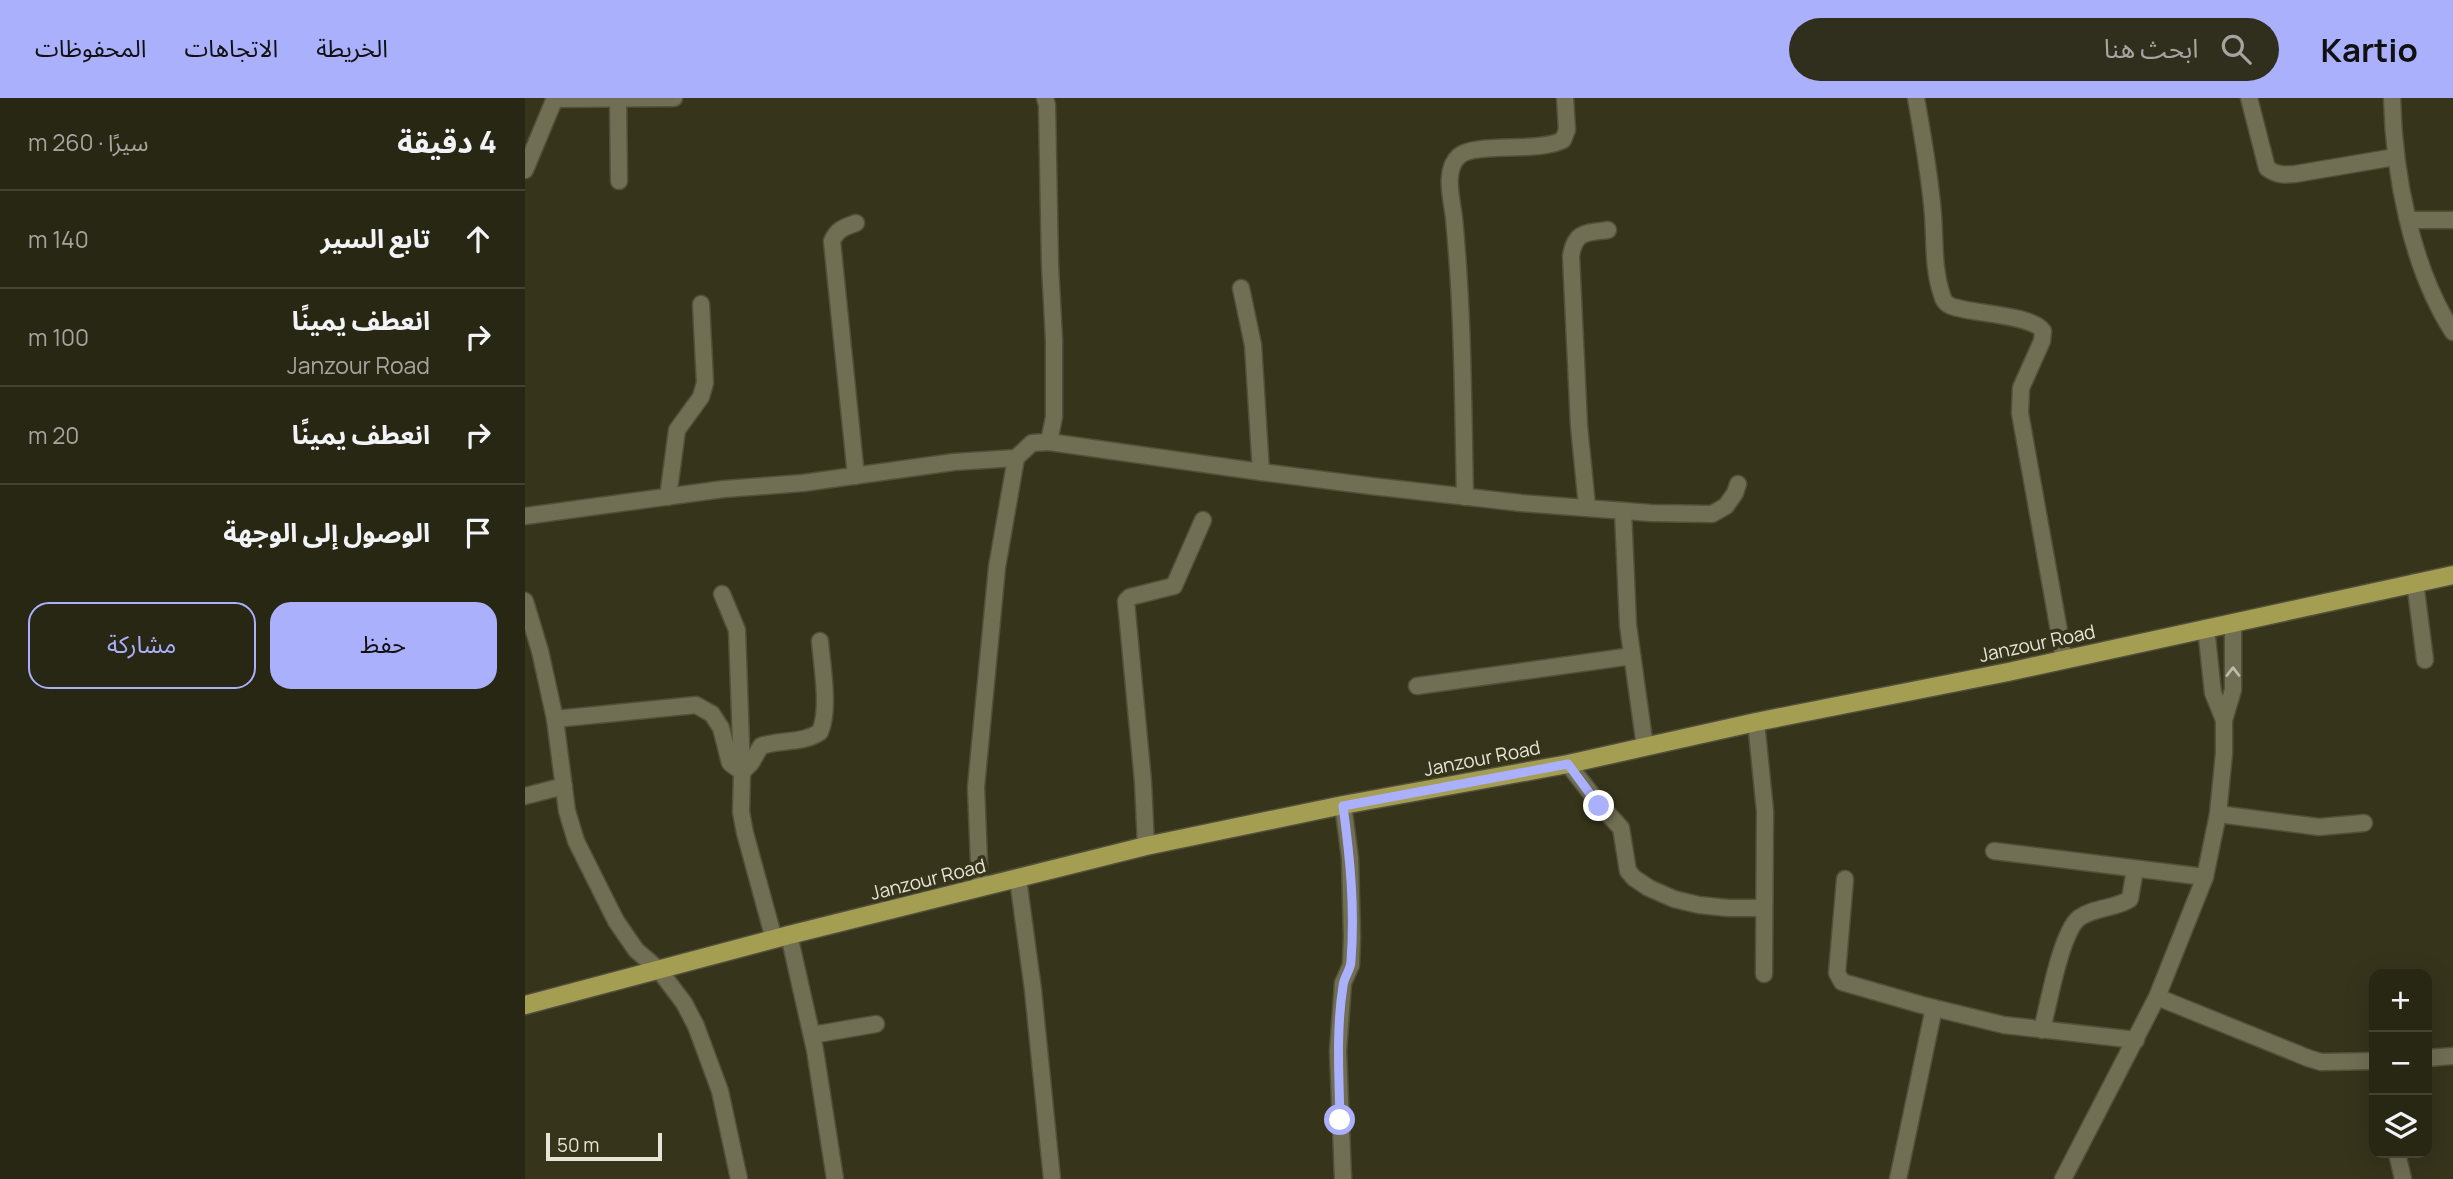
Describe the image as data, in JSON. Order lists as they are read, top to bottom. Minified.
{"streets":{"main road":["Janzour Road"]},"scale_bar":"50 m","page":{"header":"Kartio","search":"ابحث هنا","nav":["الخريطة","الاتجاهات","المحفوظات"],"heading":["4 دقيقة","سيرًا · 260 m"],"list":[["تابع السير","140 m"],["انعطف يمينًا","Janzour Road","100 m"],["انعطف يمينًا","20 m"],"الوصول إلى الوجهة"],"buttons":["حفظ","مشاركة"],"map_buttons":["+","−"],"scale":"50 m"}}
